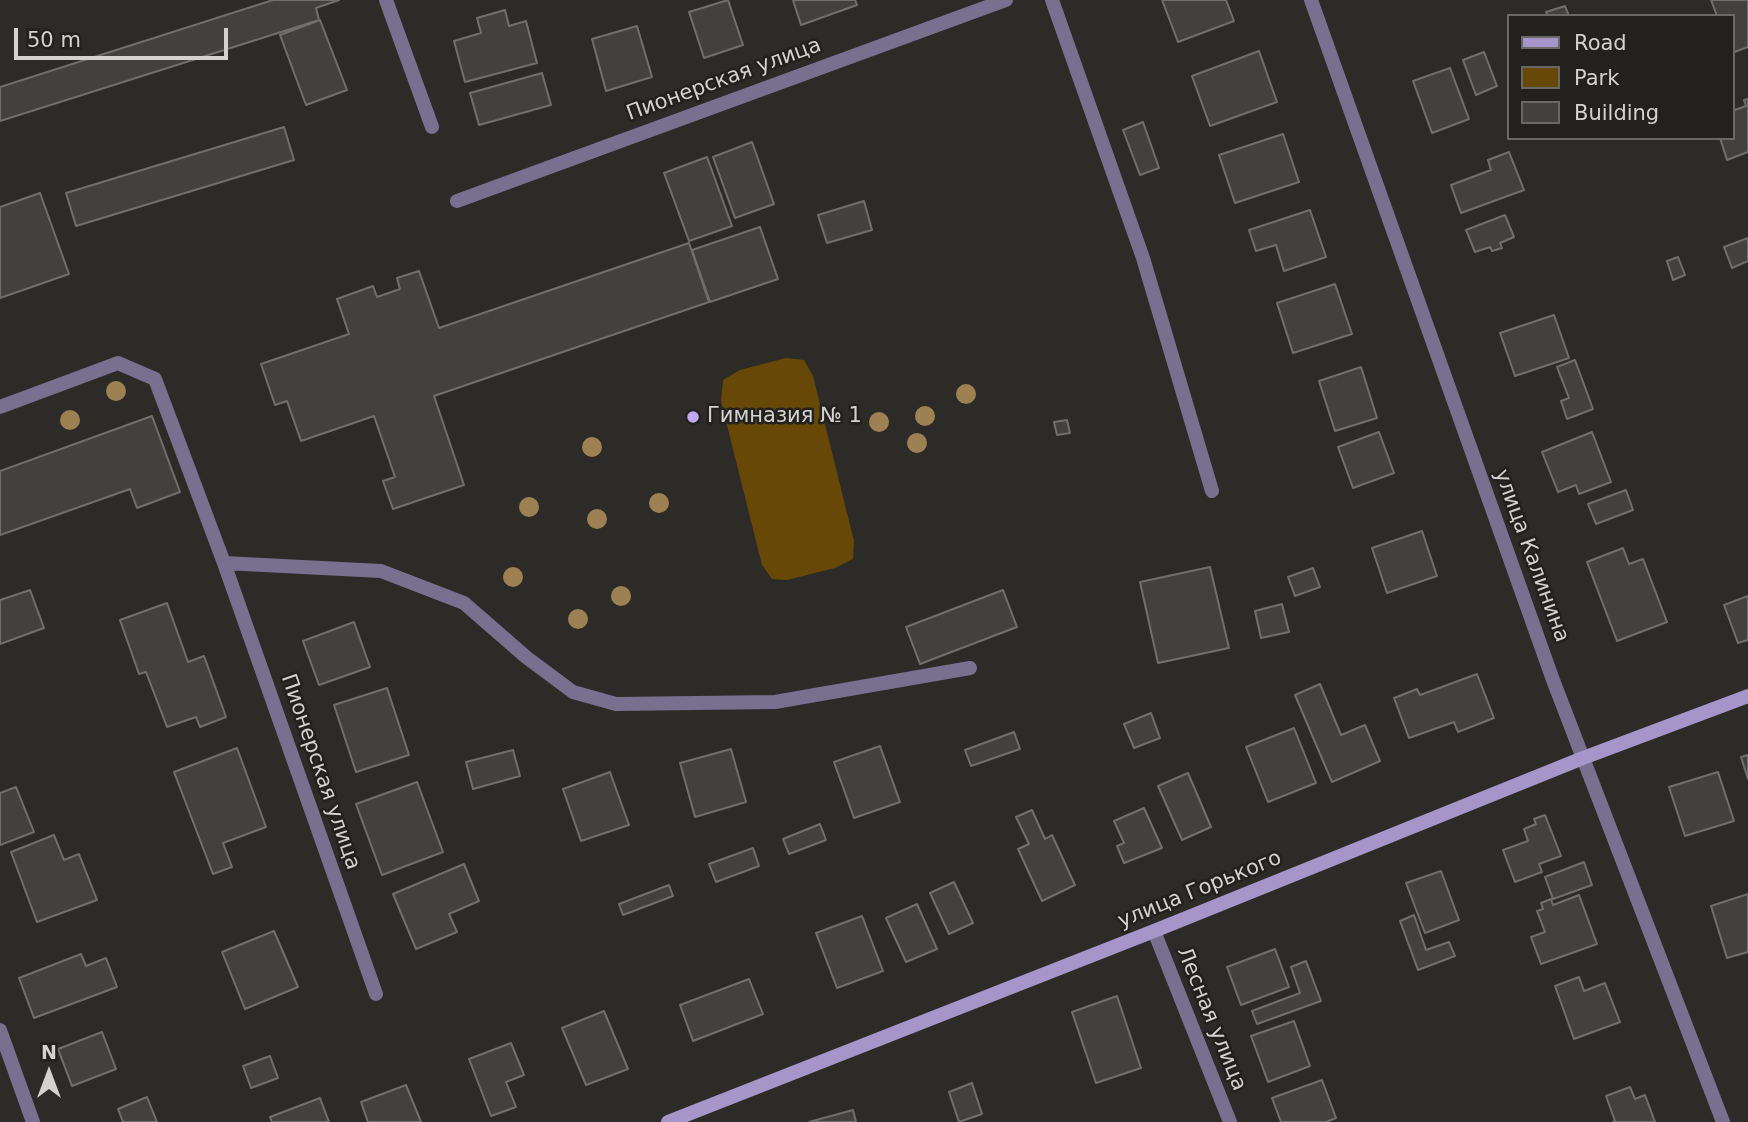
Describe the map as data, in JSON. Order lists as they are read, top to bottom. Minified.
{"streets":{"main road":["улица Горького"],"street":["Пионерская улица","улица Калинина","Лесная улица"]},"crossings":[["улица Калинина","улица Горького"],["улица Горького","Лесная улица"]],"places":["Гимназия № 1"],"legend":["Road","Park","Building"],"scale_bar":"50 m","north":"top"}
